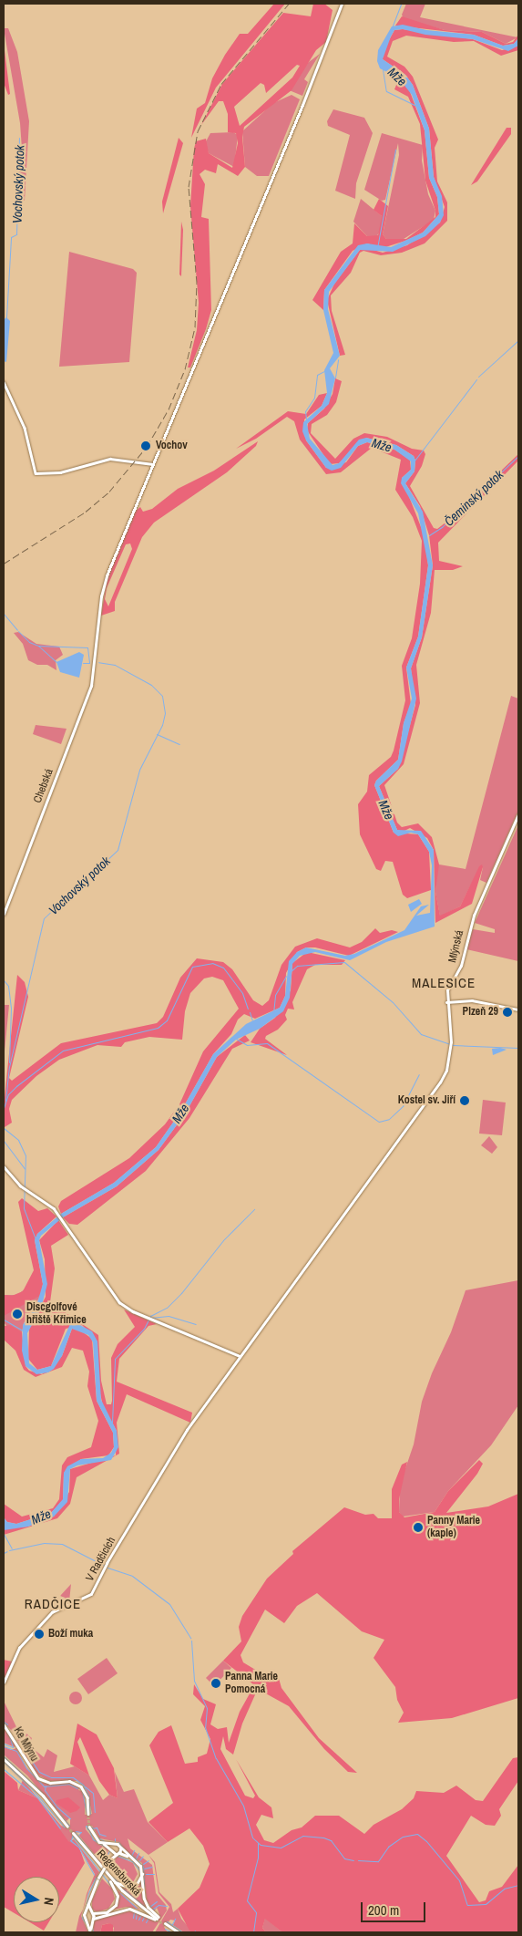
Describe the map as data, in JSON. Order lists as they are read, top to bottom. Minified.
{"streets":{"main road":["Chebská","Regensburská"],"street":["Mlýnská","V Radčicích","Ke Mlýnu"]},"crossings":[["Mlýnská","V Radčicích"]],"districts":["MALESICE","RADČICE"],"water":["Mže","Vochovský potok","Čeminský potok"],"places":["Vochov","Plzeň 29","Kostel sv. Jiří","Discgolfové hřiště Křimice","Panny Marie (kaple)","Boží muka","Panna Marie Pomocná"],"scale_bar":"200 m","north":"right"}
